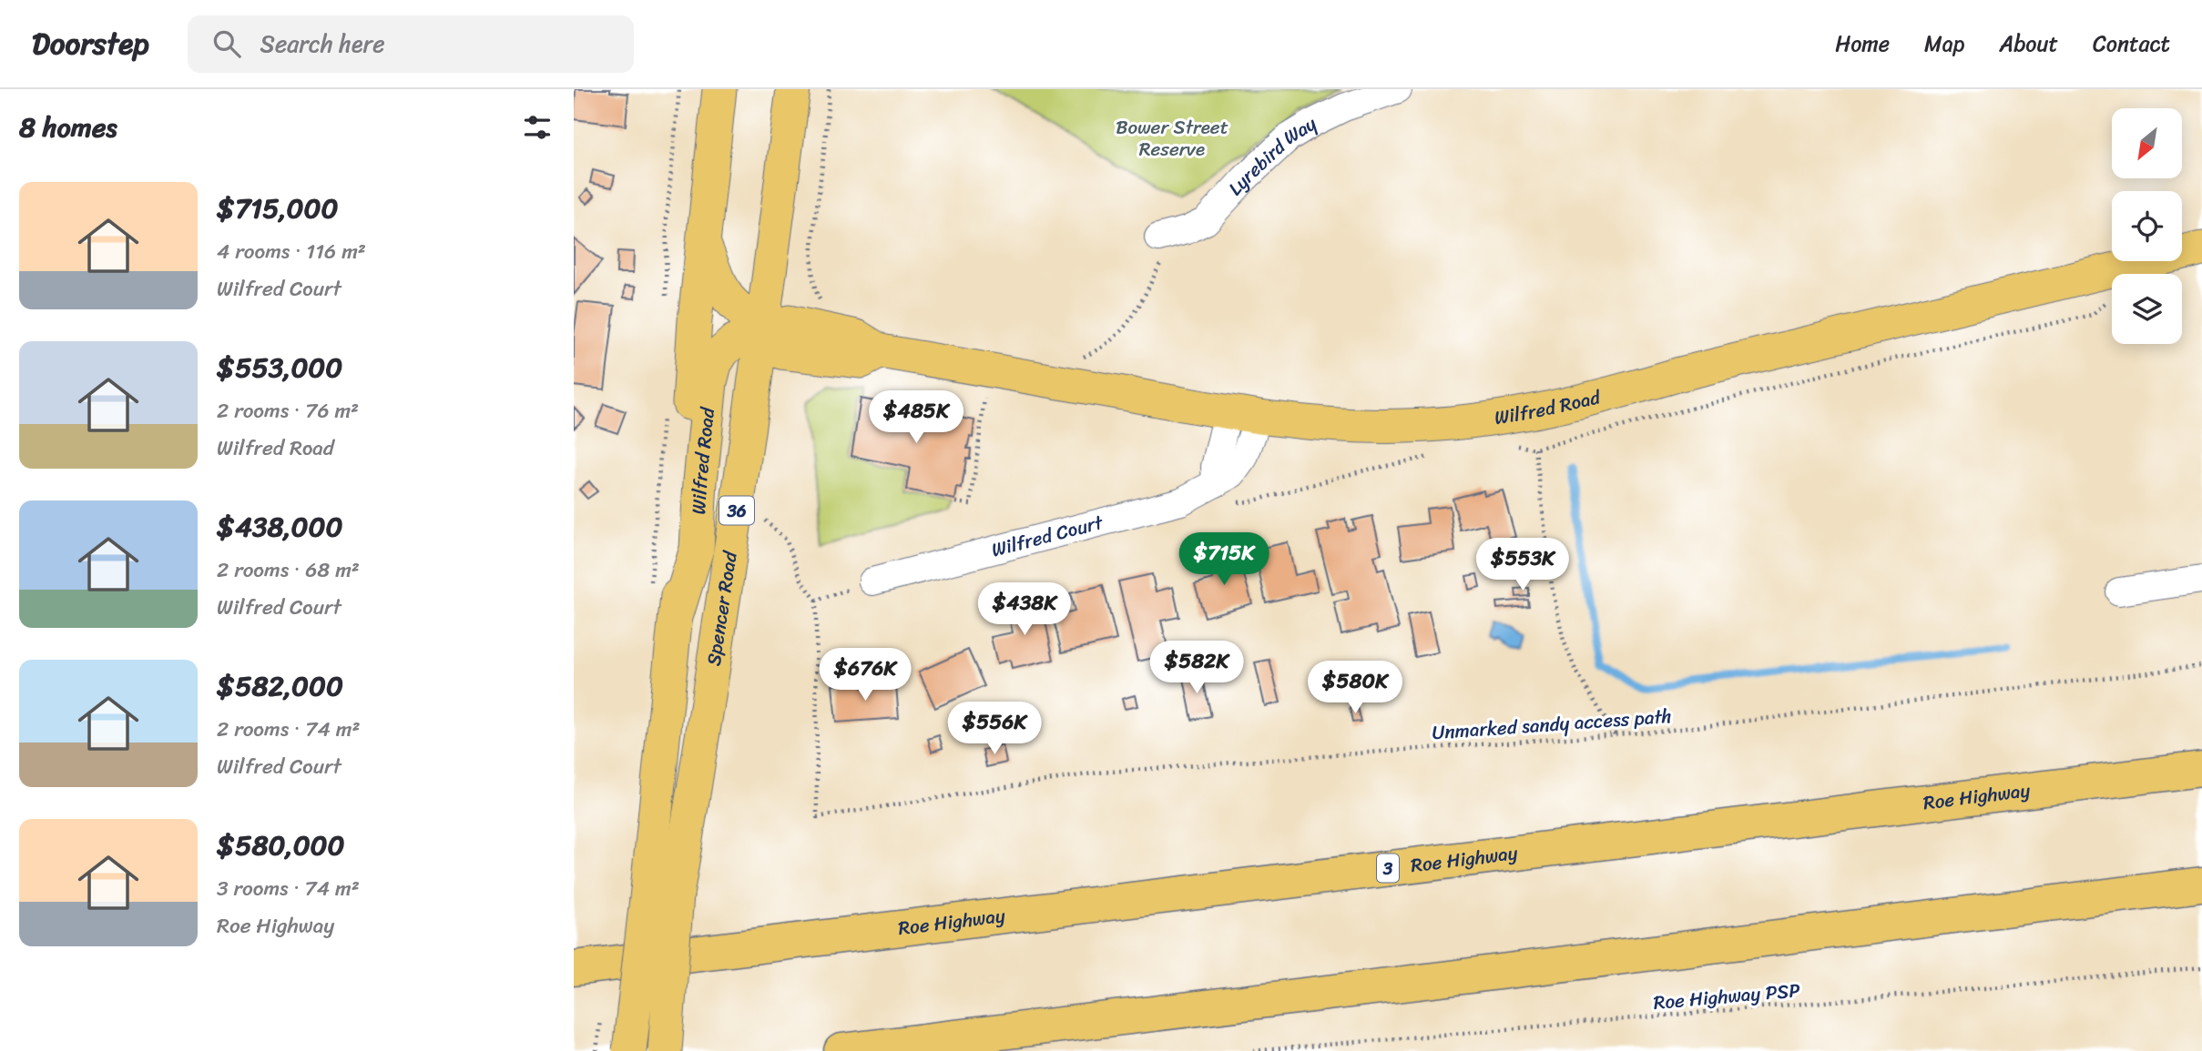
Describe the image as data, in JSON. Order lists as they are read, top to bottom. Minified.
{"streets":{"highway":["Roe Highway","3"],"main road":["Wilfred Road","36","Spencer Road"],"street":["Lyrebird Way","Wilfred Court"],"path":["Unmarked sandy access path","Roe Highway PSP"]},"crossings":[["Wilfred Road","Spencer Road"]],"parks":["Bower Street Reserve"],"north":"bottom left","page":{"header":"Doorstep","search":"Search here","nav":["Home","Map","About","Contact"],"heading":"8 homes","list":[{"name":"$715,000","note":"4 rooms · 116 m² · Wilfred Court"},{"name":"$553,000","note":"2 rooms · 76 m² · Wilfred Road"},{"name":"$438,000","note":"2 rooms · 68 m² · Wilfred Court"},{"name":"$582,000","note":"2 rooms · 74 m² · Wilfred Court"},{"name":"$580,000","note":"3 rooms · 74 m² · Roe Highway"}],"price":["$485K","$715K","$553K","$438K","$582K","$676K","$580K","$556K"]}}
